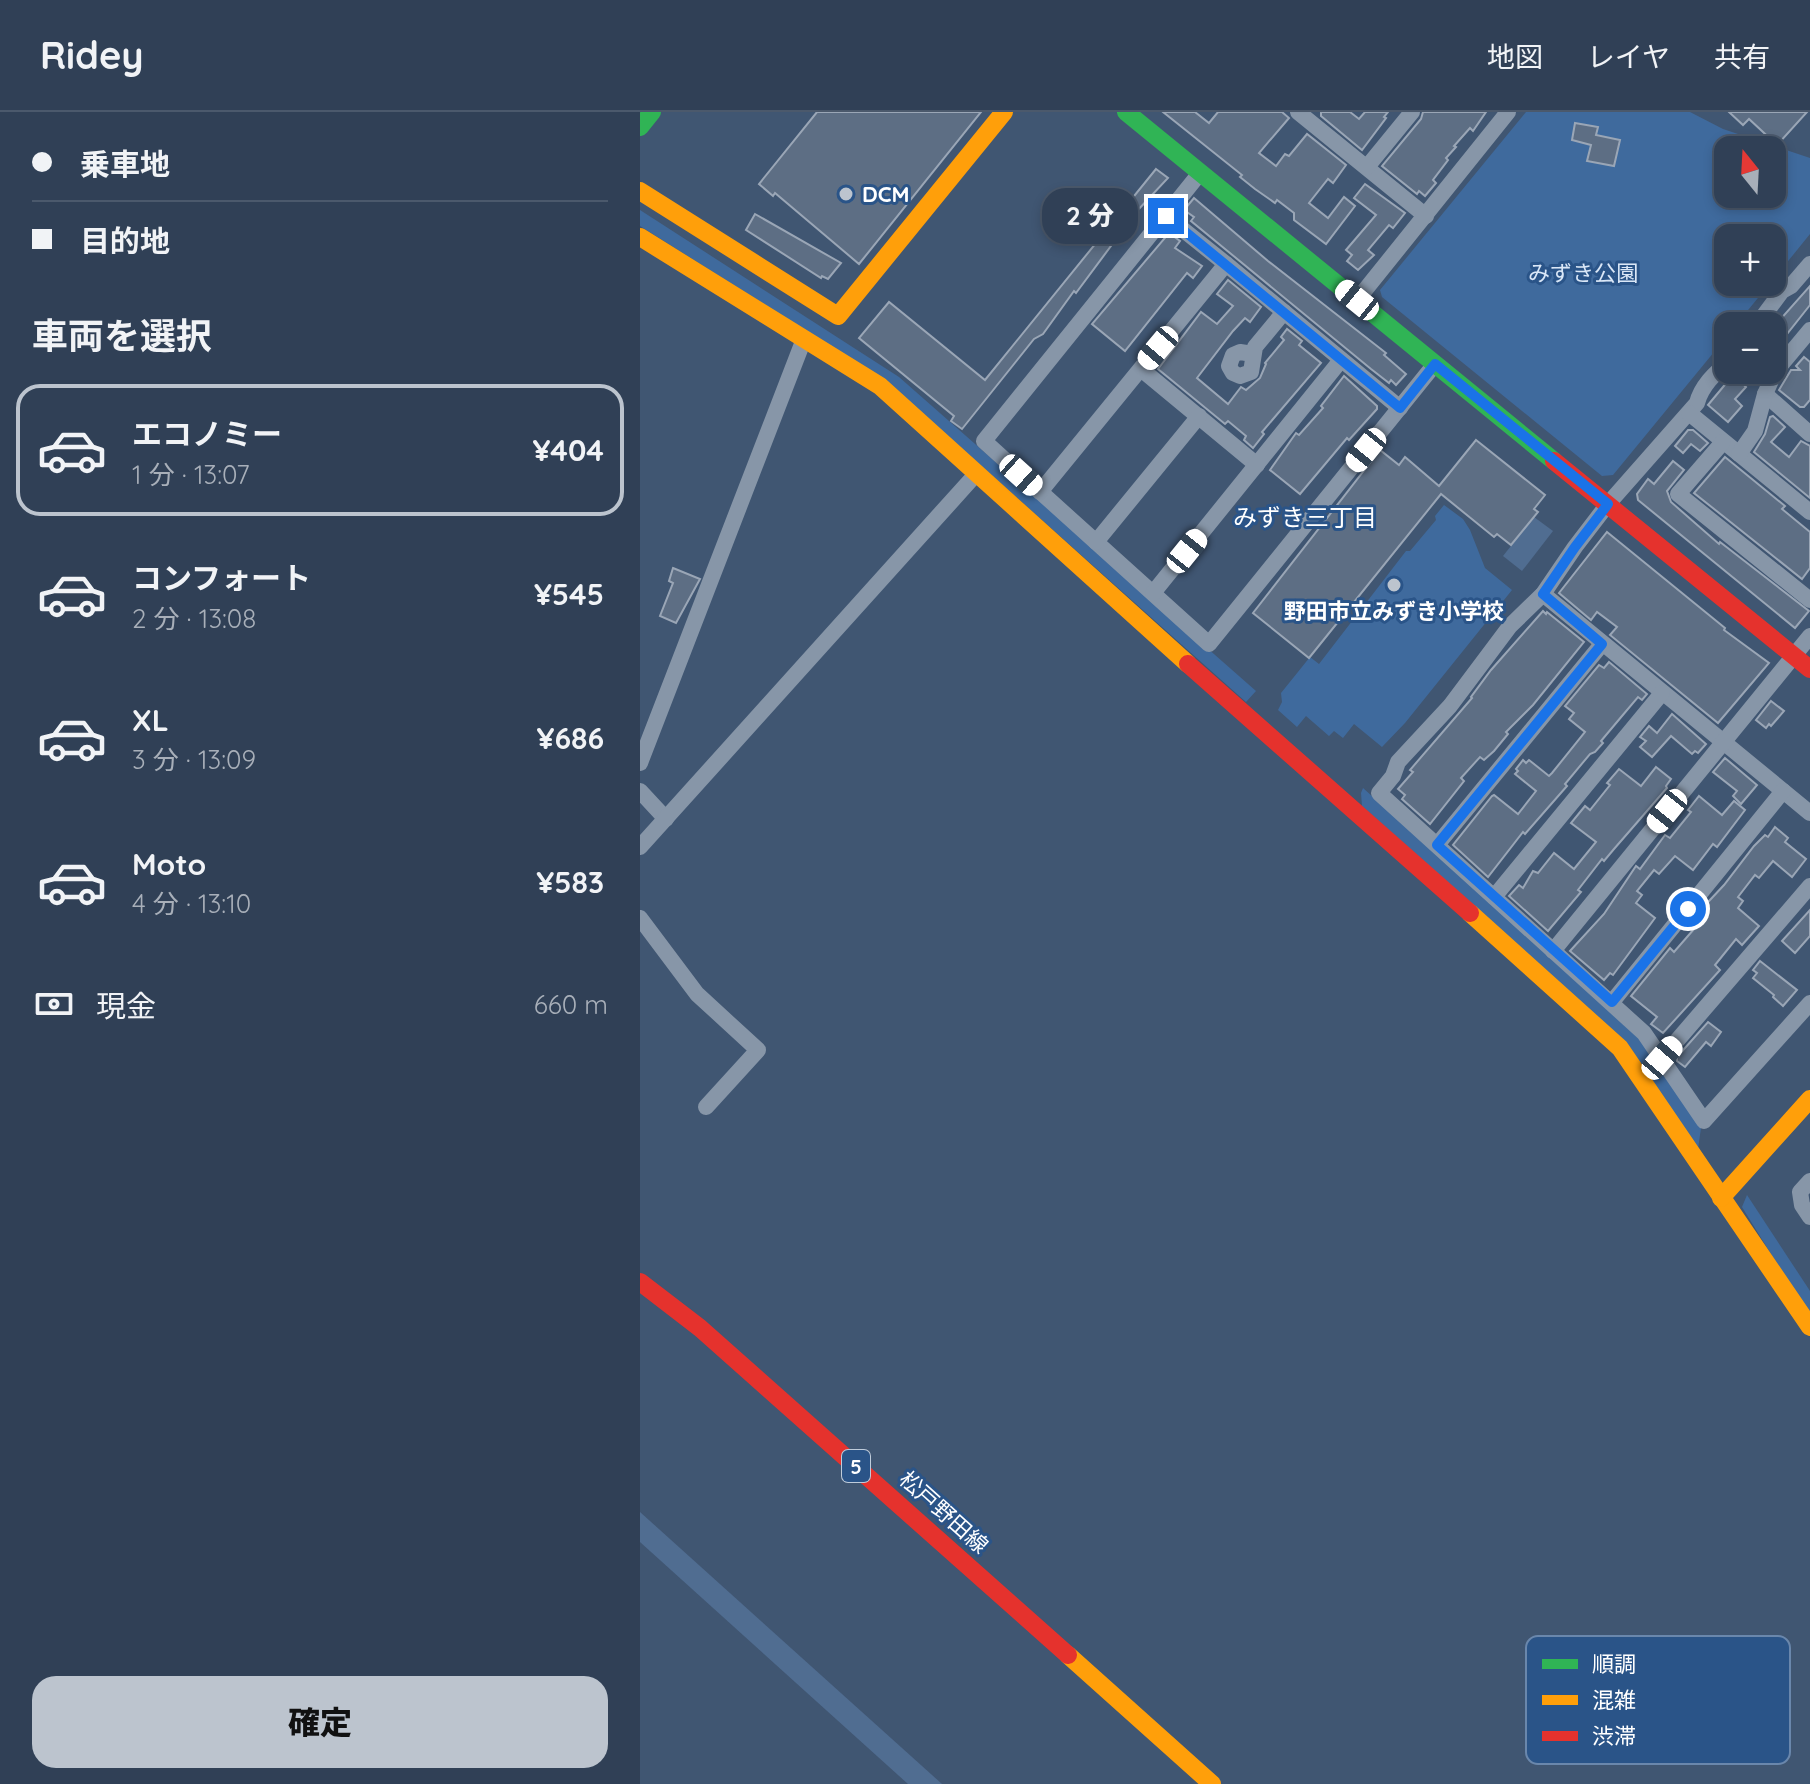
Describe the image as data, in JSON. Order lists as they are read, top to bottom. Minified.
{"streets":{"street":["5","松戸野田線"]},"districts":["みずき三丁目"],"parks":["みずき公園"],"places":["DCM","野田市立みずき小学校"],"legend":["順調","混雑","渋滞"],"north":"top","page":{"header":"Ridey","nav":["地図","レイヤ","共有"],"banner":["乗車地","目的地"],"map_buttons":["+","−"],"bubble":"2 分","heading":"車両を選択","list":[{"name":"エコノミー","note":"1 分 · 13:07","value":"¥404"},{"name":"コンフォート","note":"2 分 · 13:08","value":"¥545"},{"name":"XL","note":"3 分 · 13:09","value":"¥686"},{"name":"Moto","note":"4 分 · 13:10","value":"¥583"}],"pay":["現金","660 m"],"buttons":"確定"}}
